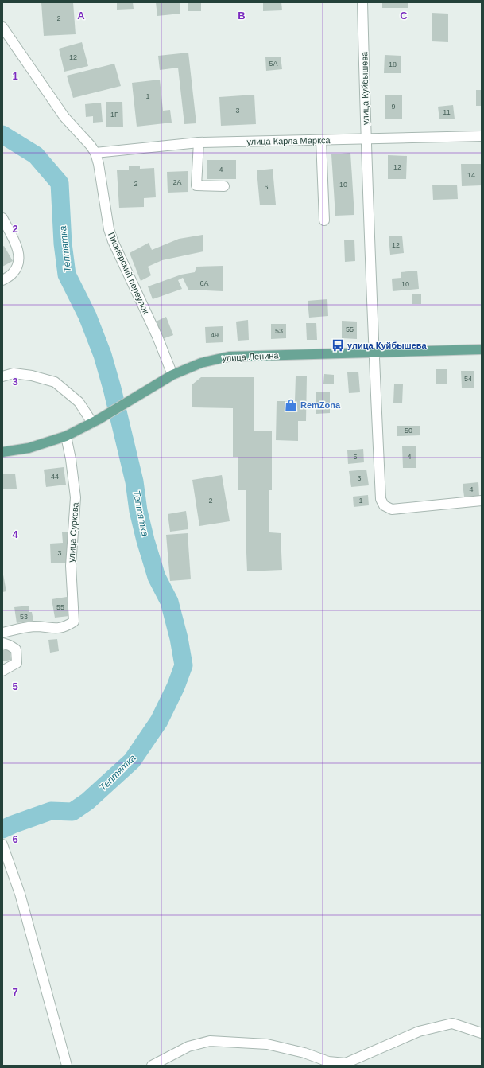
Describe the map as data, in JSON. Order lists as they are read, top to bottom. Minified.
{"streets":{"main road":["улица Ленина"],"street":["улица Куйбышева","улица Карла Маркса","Пионерский переулок","улица Суркова"]},"crossings":[["улица Куйбышева","улица Карла Маркса"],["улица Куйбышева","улица Ленина"],["улица Карла Маркса","Пионерский переулок"],["Пионерский переулок","улица Ленина"],["улица Ленина","улица Суркова"]],"water":["Тептятка"],"places":{"bus stop":["улица Куйбышева"],"shop":["RemZona"]},"house_numbers":["2","12","5А","18","1","9","3","11","1Г","12","4","14","2А","2","10","6","12","6А","10","55","53","49","54","50","5","4","44","3","4","2","1","3","55","53"],"grid":{"columns":["A","B","C"],"rows":["1","2","3","4","5","6","7"]}}
